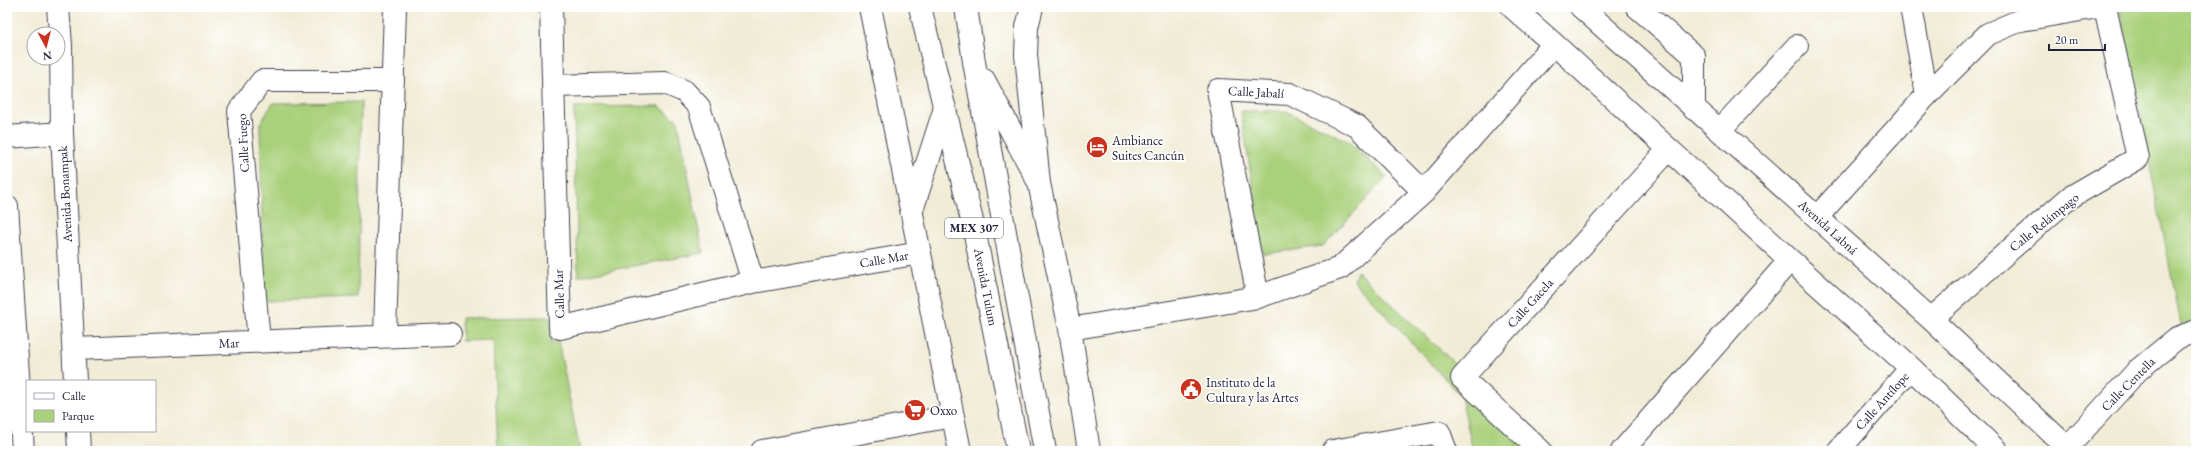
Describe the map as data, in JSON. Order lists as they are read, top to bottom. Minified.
{"streets":{"street":["Calle Jabalí","Calle Fuego","Avenida Bonampak","Calle Relámpago","Avenida Labná","MEX 307","Calle Mar","Avenida Tulum","Calle Gacela","Mar","Calle Centella","Calle Antílope"]},"crossings":[["Calle Fuego","Mar"],["Avenida Bonampak","Mar"],["Calle Relámpago","Avenida Labná"],["Avenida Labná","Calle Centella"]],"places":{"hotel":["Ambiance Suites Cancún"],"public building":["Instituto de la Cultura y las Artes"],"supermarket":["Oxxo"]},"legend":["Calle","Parque"],"scale_bar":"20 m","north":"bottom"}
